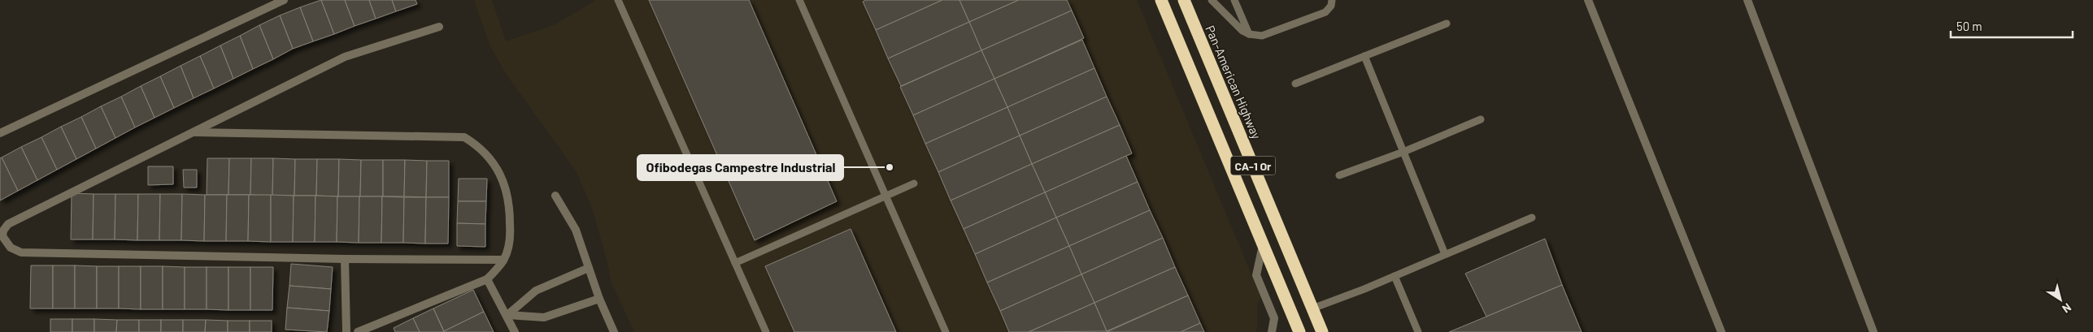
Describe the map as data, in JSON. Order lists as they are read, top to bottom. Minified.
{"streets":{"highway":["Pan-American Highway","CA-1 Or"]},"places":["Ofibodegas Campestre Industrial"],"scale_bar":"50 m","north":"bottom right"}
